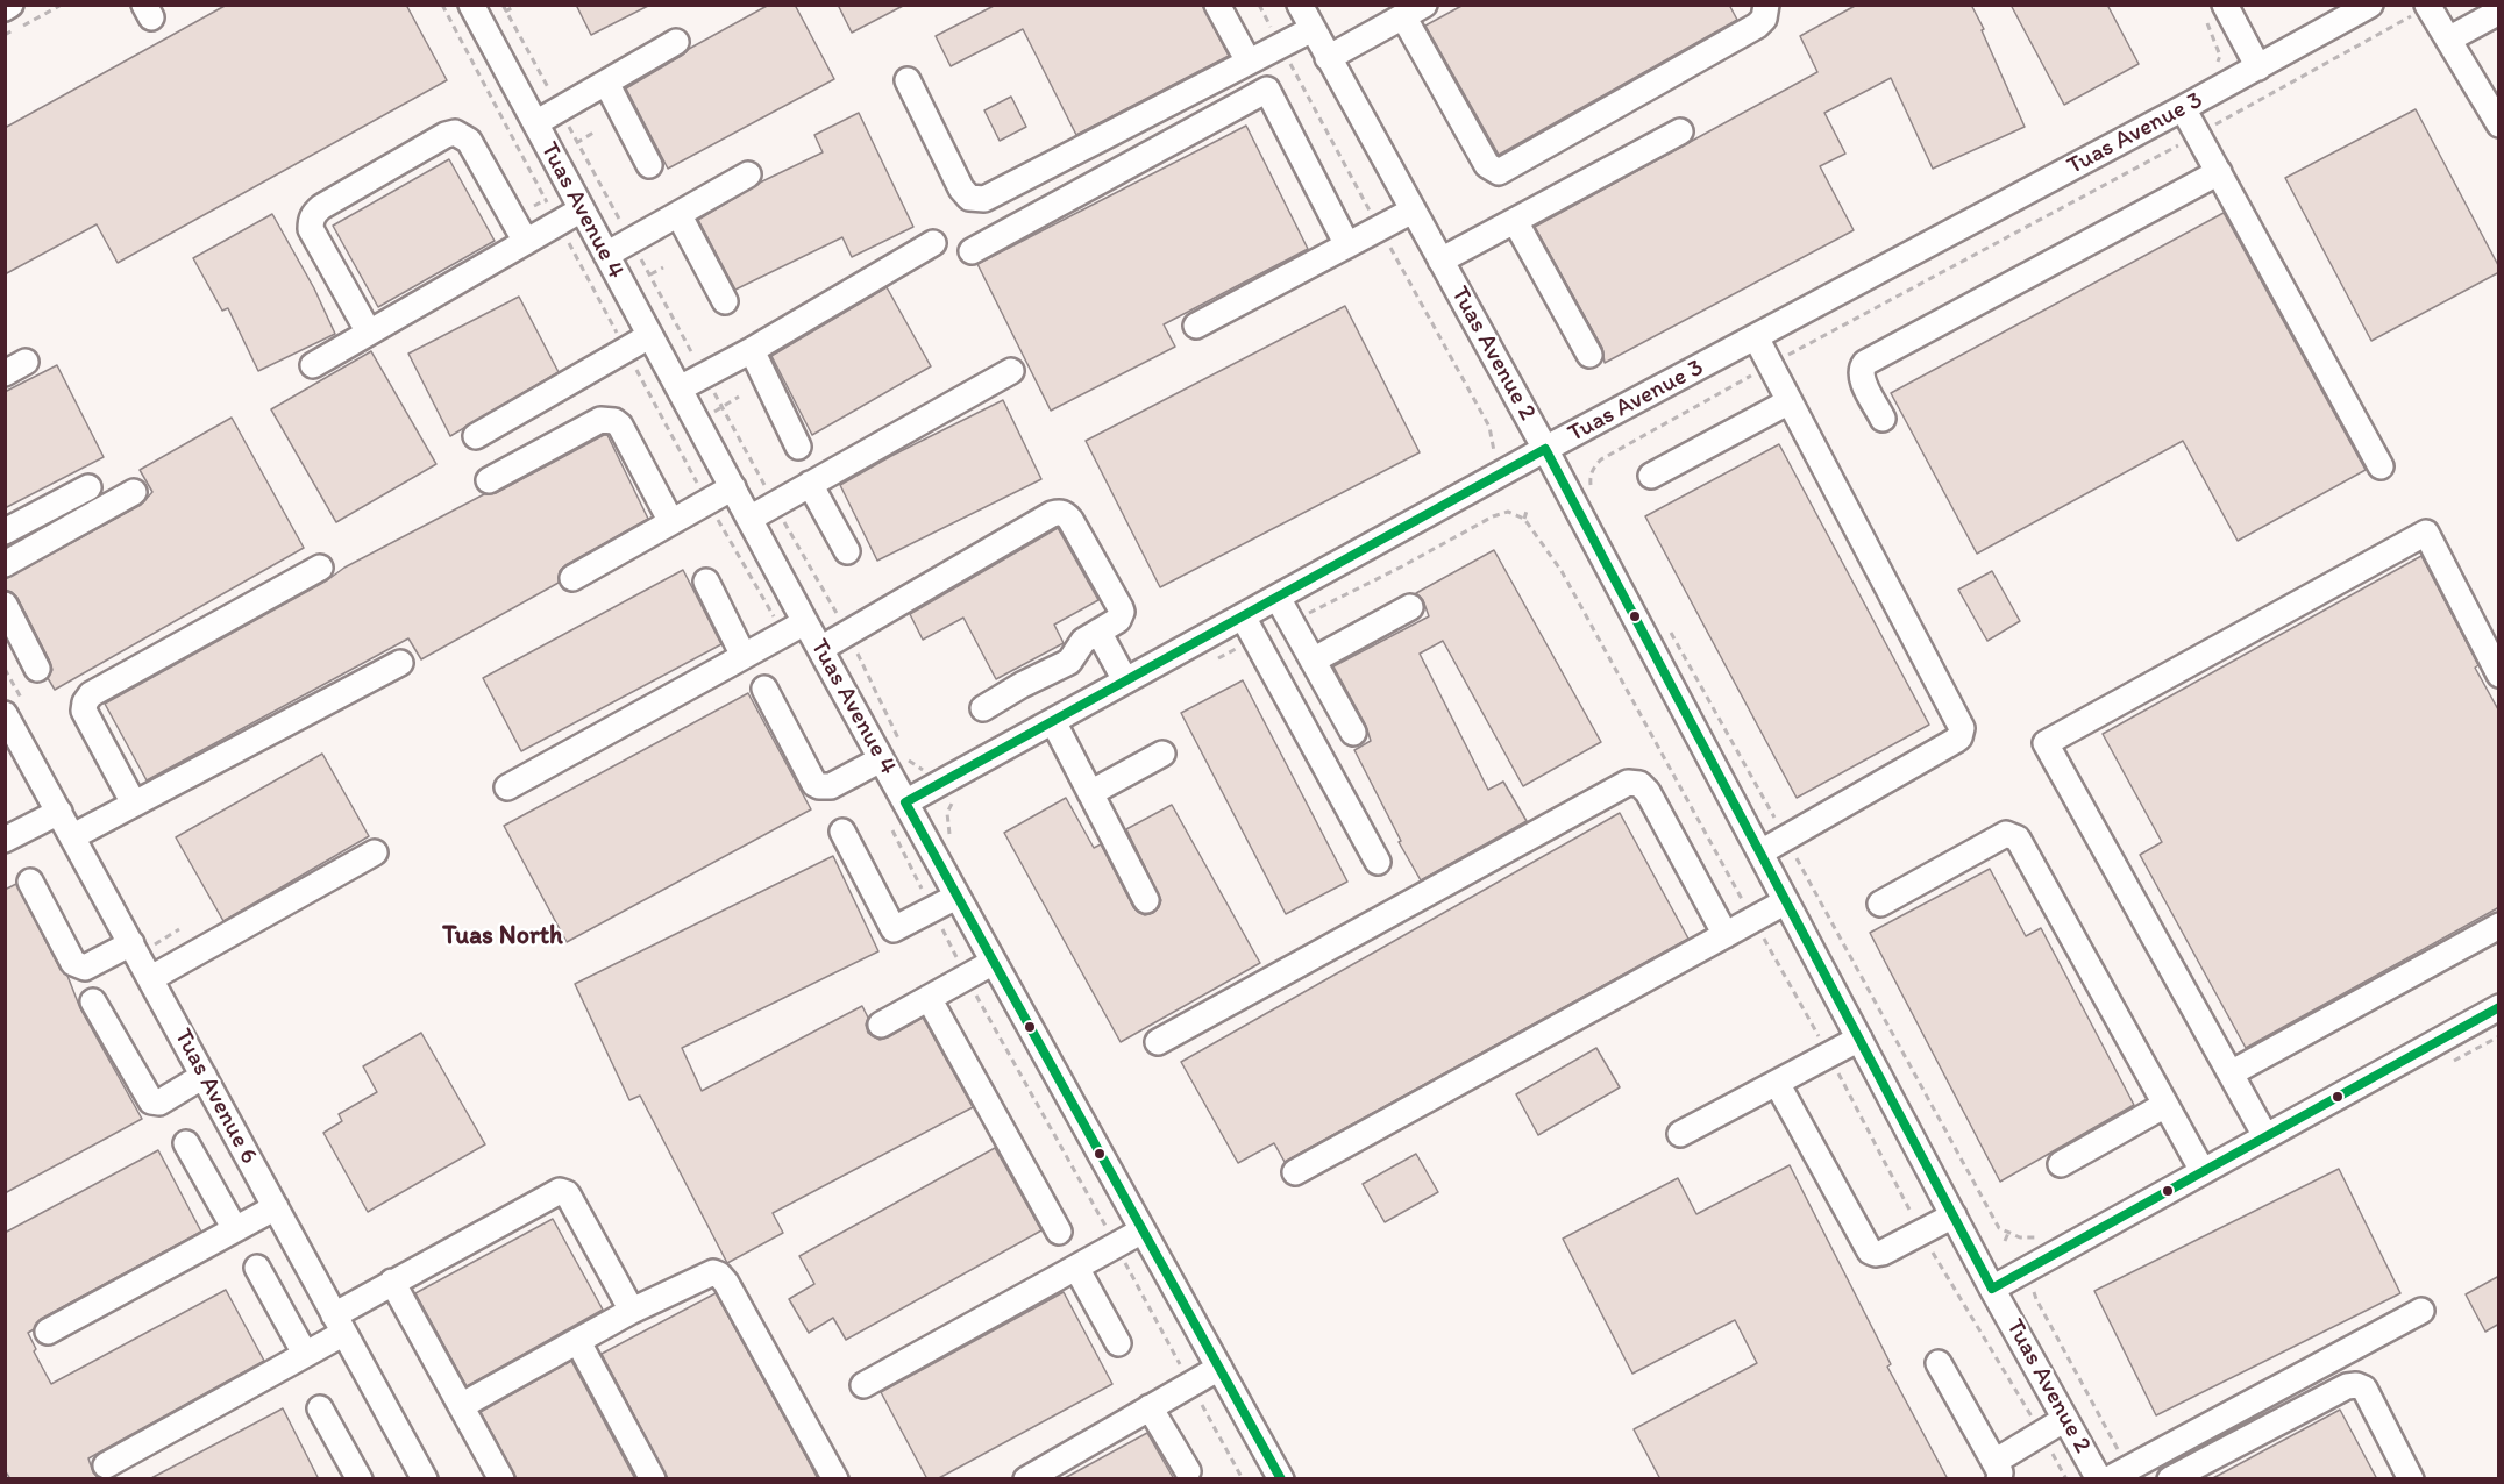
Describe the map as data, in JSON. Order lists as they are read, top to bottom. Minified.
{"streets":{"street":["Tuas Avenue 3","Tuas Avenue 4","Tuas Avenue 2","Tuas Avenue 6"]},"crossings":[["Tuas Avenue 3","Tuas Avenue 4"],["Tuas Avenue 3","Tuas Avenue 2"]],"districts":["Tuas North"]}
